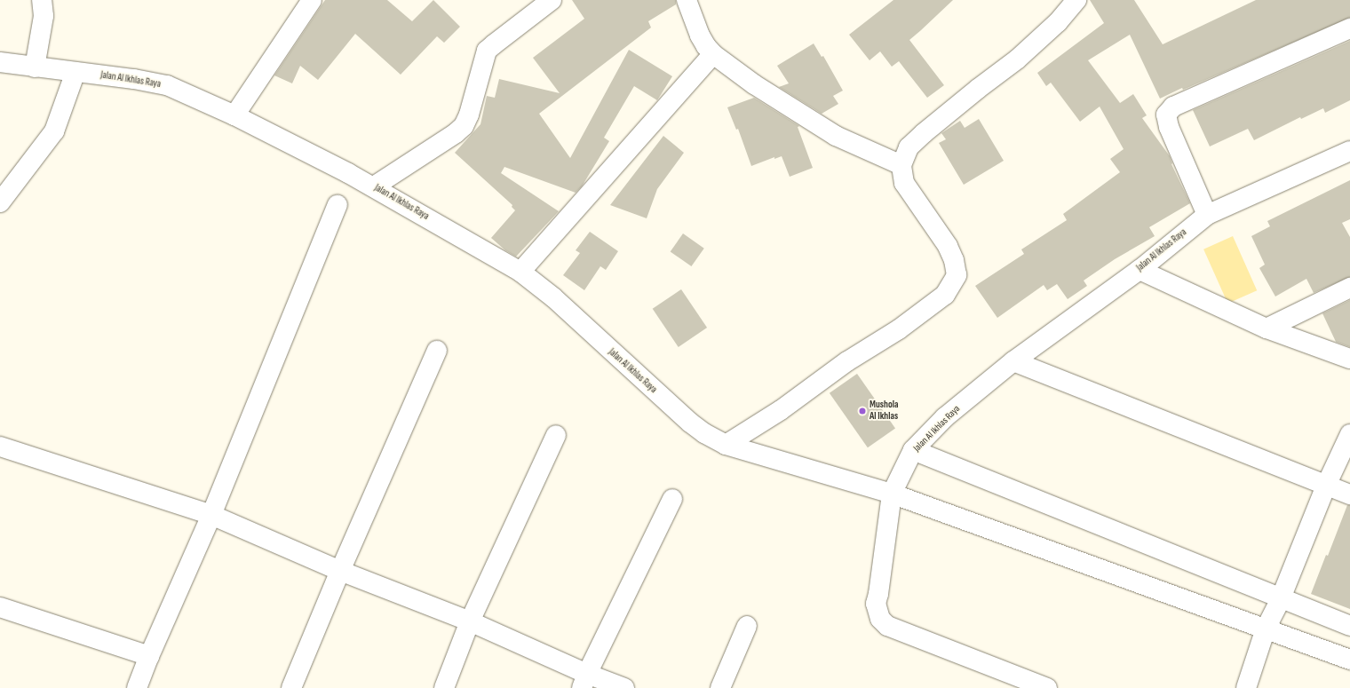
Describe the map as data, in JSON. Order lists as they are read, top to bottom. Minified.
{"streets":{"street":["Jalan Al Ikhlas Raya"]},"places":["Mushola Al Ikhlas"]}
